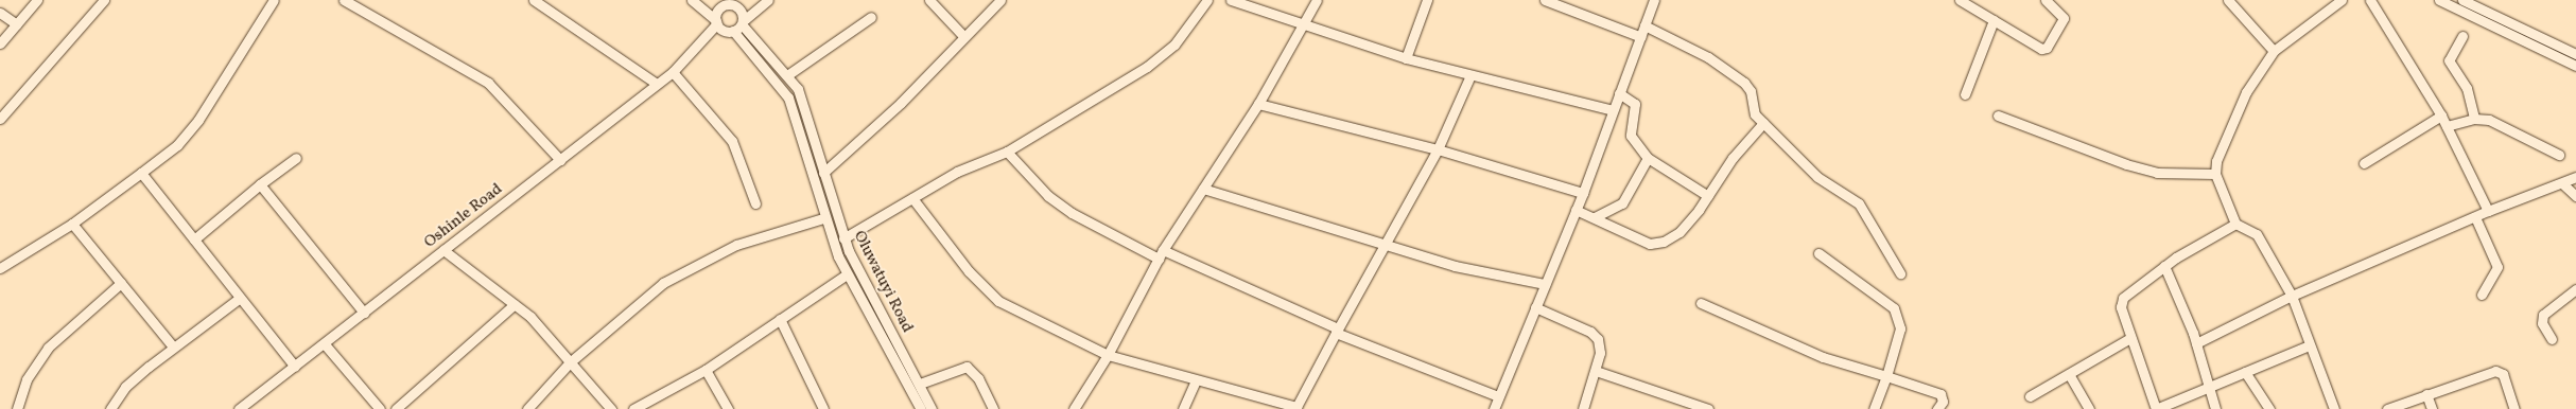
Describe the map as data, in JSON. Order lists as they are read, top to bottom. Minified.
{"streets":{"street":["Oshinle Road","Oluwatuyi Road"]},"crossings":[["Oshinle Road","Oluwatuyi Road"]]}
